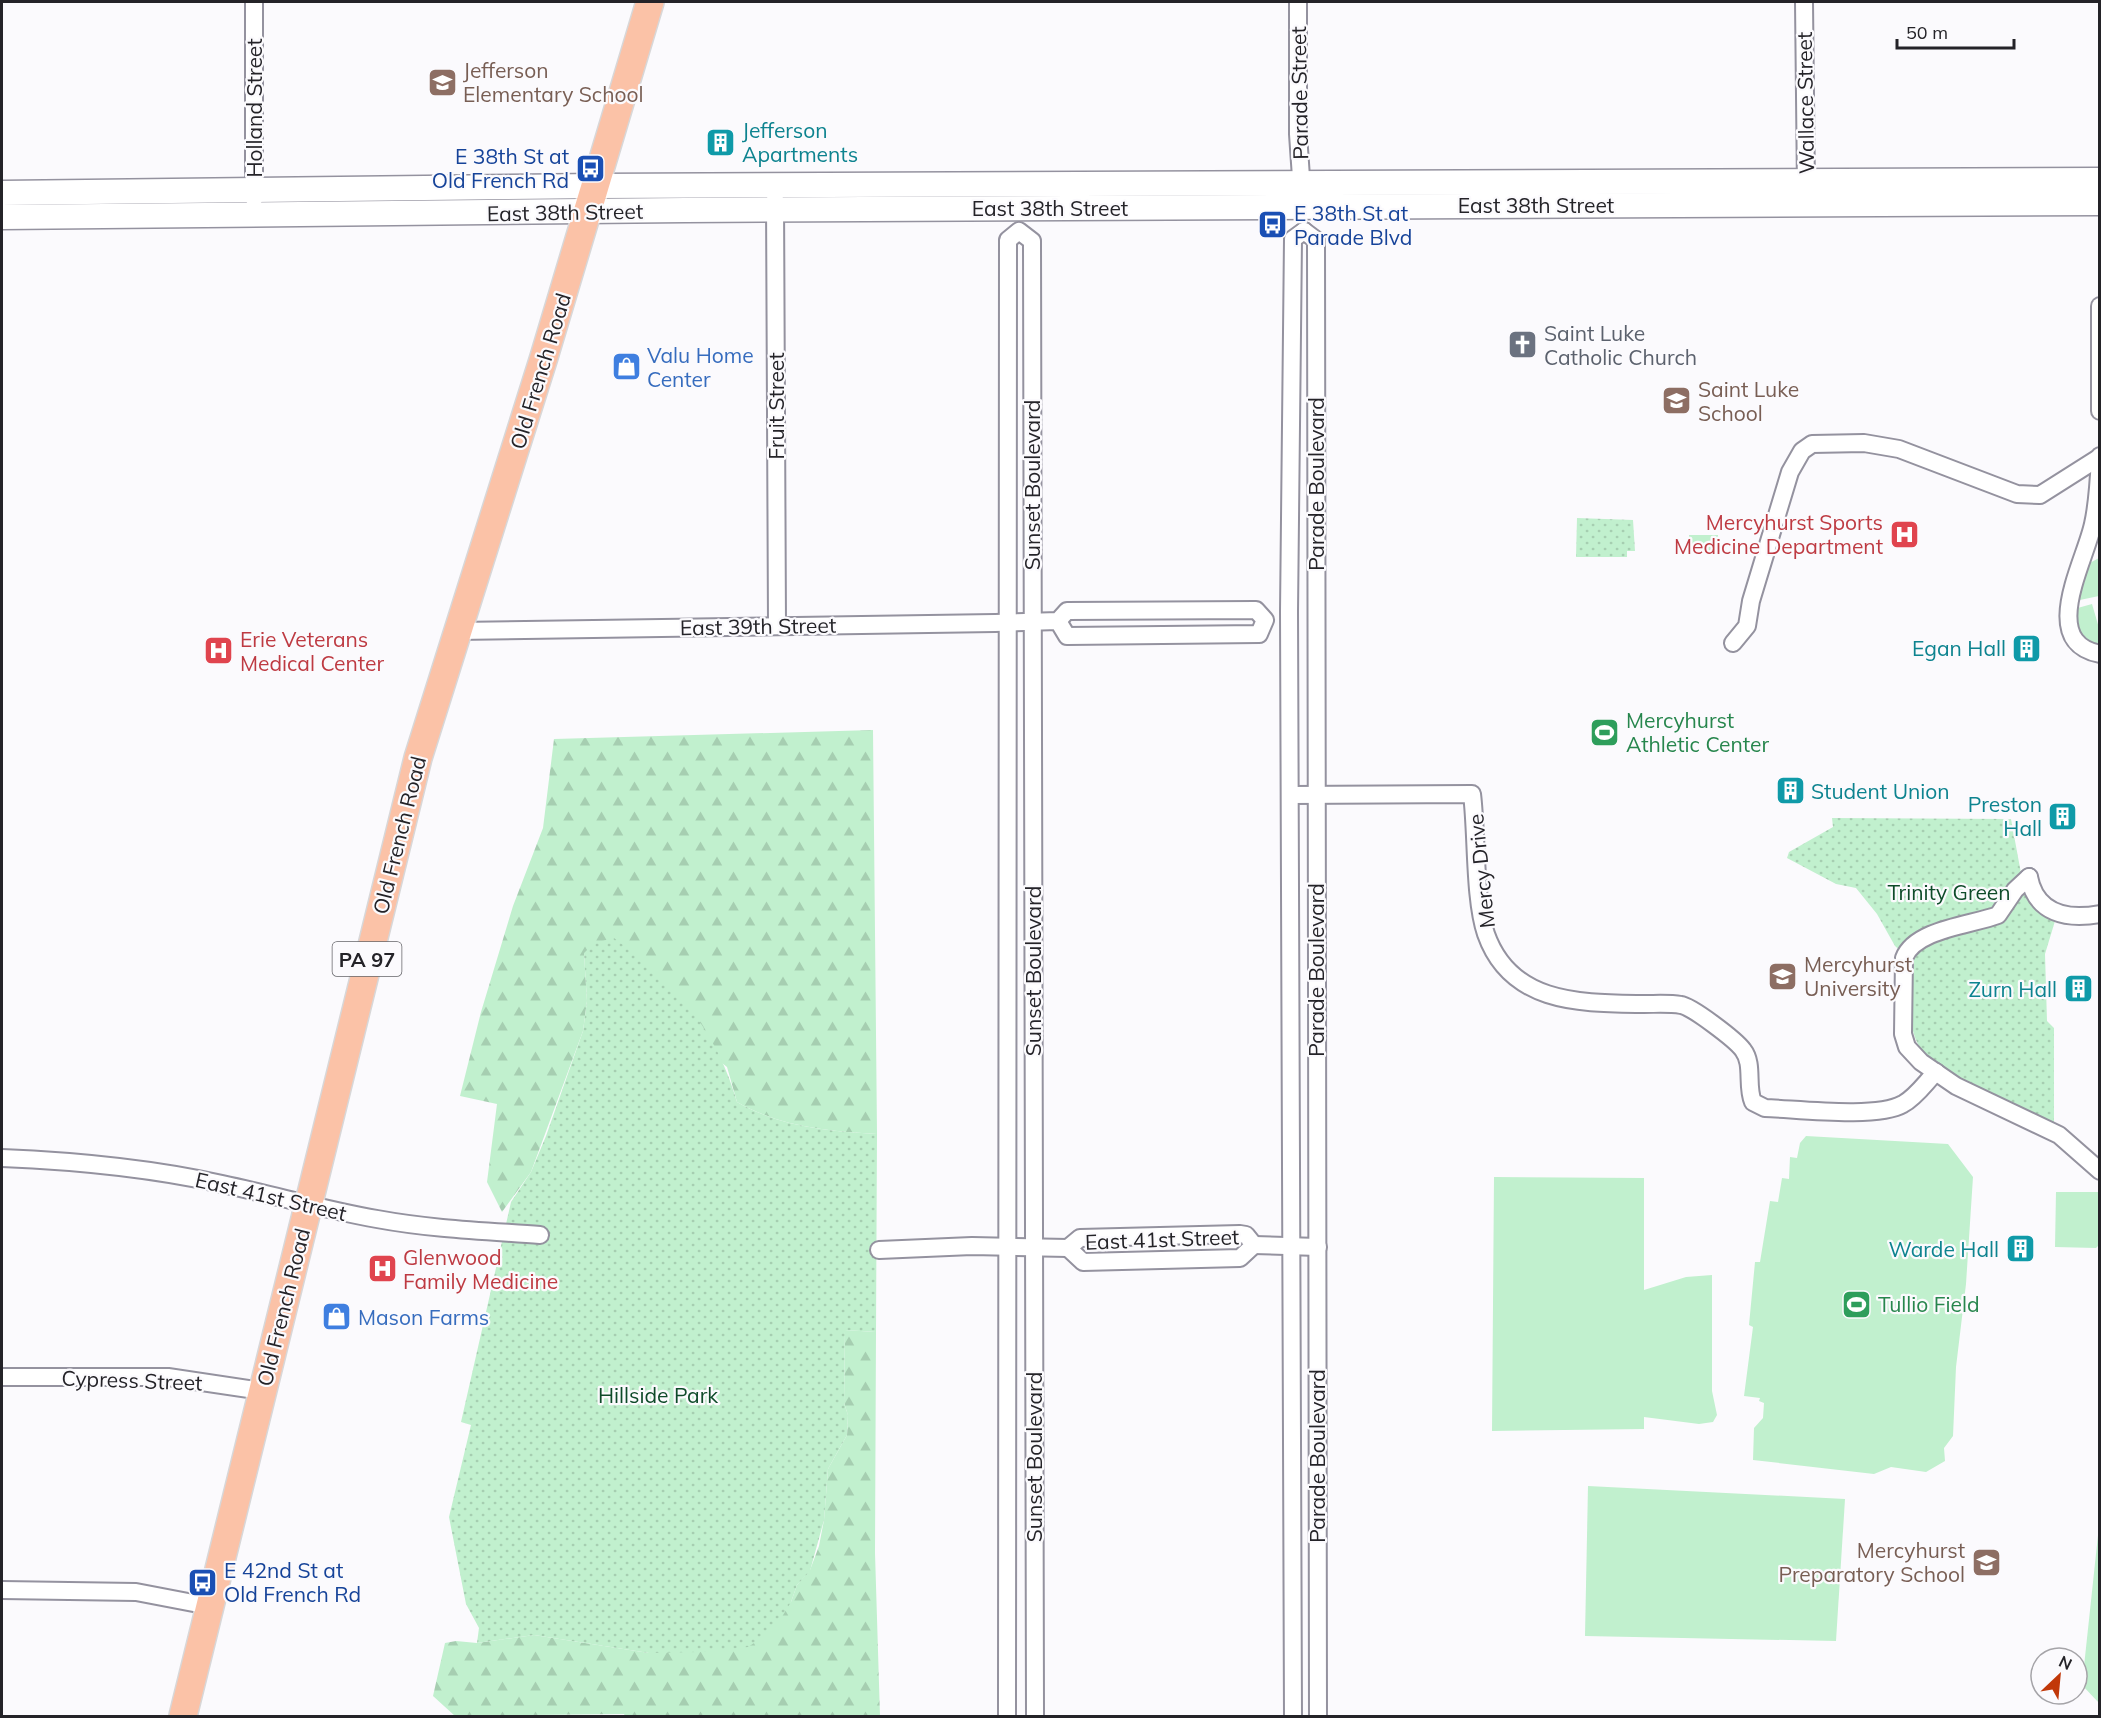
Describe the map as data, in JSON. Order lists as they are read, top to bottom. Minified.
{"streets":{"main road":["East 38th Street","Old French Road","PA 97"],"street":["Parade Street","Wallace Street","Holland Street","Fruit Street","Parade Boulevard","Sunset Boulevard","East 39th Street","Mercy Drive","East 41st Street","Cypress Street"]},"crossings":[["Parade Street","East 38th Street"],["Parade Street","Parade Boulevard"],["Wallace Street","East 38th Street"],["Holland Street","East 38th Street"],["East 38th Street","Old French Road"],["East 38th Street","Fruit Street"],["East 38th Street","Parade Boulevard"],["East 38th Street","Sunset Boulevard"],["Old French Road","East 39th Street"],["Old French Road","East 41st Street"],["Old French Road","Cypress Street"],["Fruit Street","East 39th Street"],["Parade Boulevard","East 39th Street"],["Parade Boulevard","Mercy Drive"],["Parade Boulevard","East 41st Street"],["Sunset Boulevard","East 39th Street"],["Sunset Boulevard","East 41st Street"]],"parks":["Trinity Green","Hillside Park"],"places":{"school or university":["Jefferson Elementary School","Saint Luke School","Mercyhurst University","Mercyhurst Preparatory School"],"building":["Jefferson Apartments","Egan Hall","Student Union","Preston Hall","Zurn Hall","Warde Hall"],"bus stop":["E 38th St at Old French Rd","E 38th St at Parade Blvd","E 42nd St at Old French Rd"],"church":["Saint Luke Catholic Church"],"shop":["Valu Home Center","Mason Farms"],"hospital":["Mercyhurst Sports Medicine Department","Erie Veterans Medical Center","Glenwood Family Medicine"],"sports":["Mercyhurst Athletic Center","Tullio Field"]},"scale_bar":"50 m","north":"top right"}
